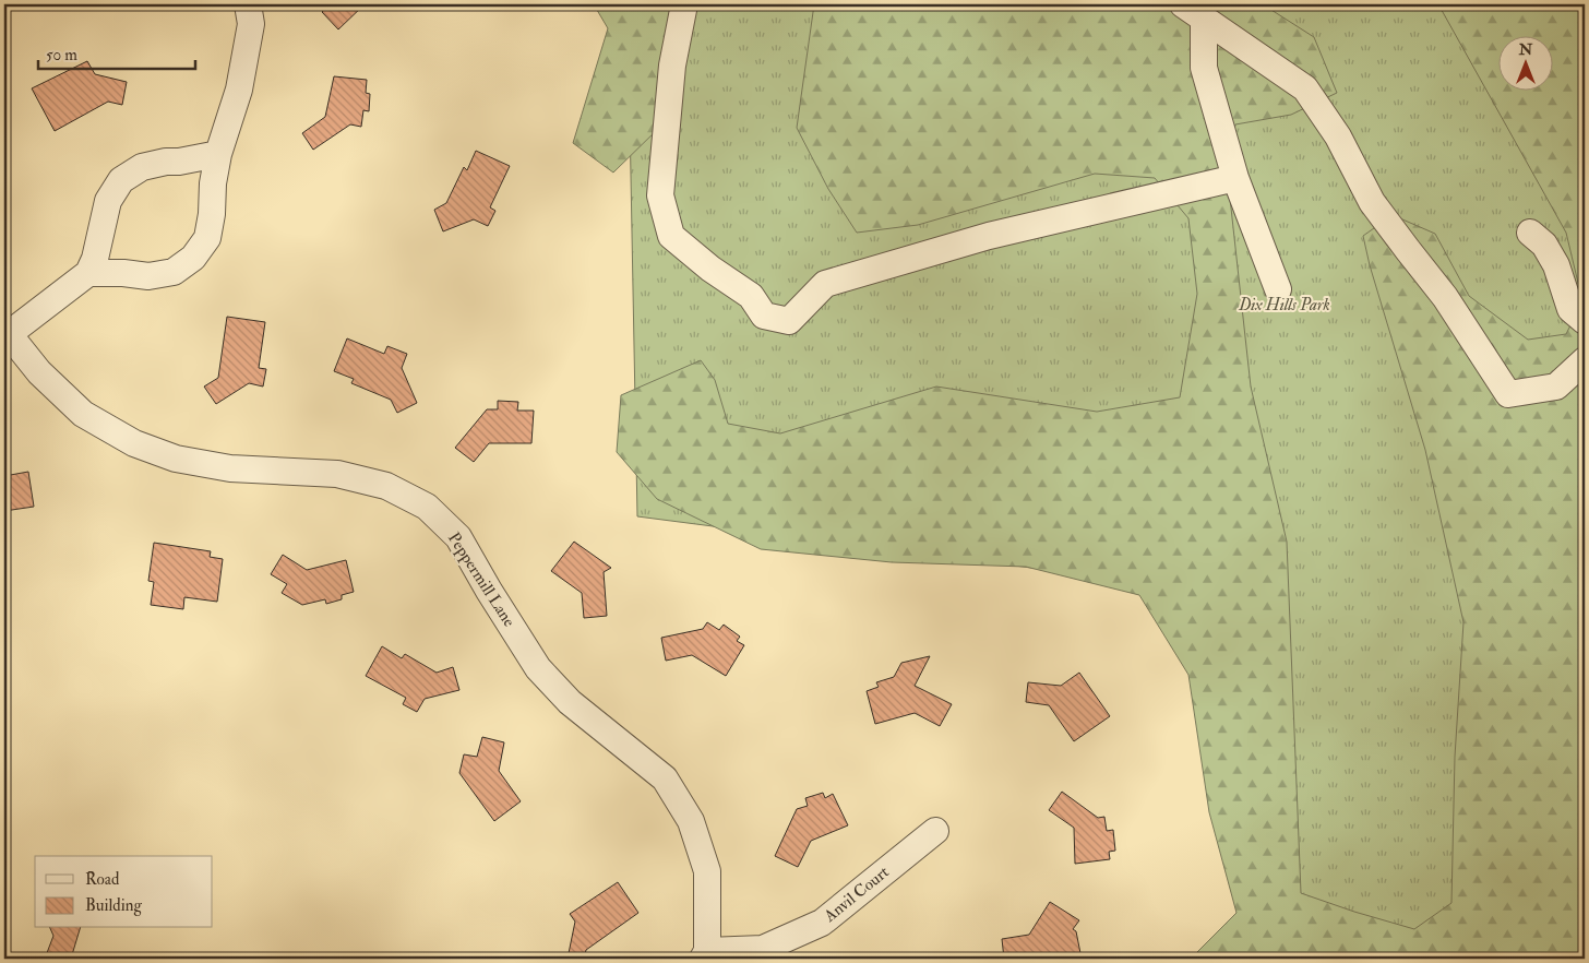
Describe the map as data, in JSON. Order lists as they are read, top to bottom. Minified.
{"streets":{"street":["Peppermill Lane","Anvil Court"]},"crossings":[["Peppermill Lane","Anvil Court"]],"parks":["Dix Hills Park"],"legend":["Road","Building"],"scale_bar":"50 m","north":"top"}
